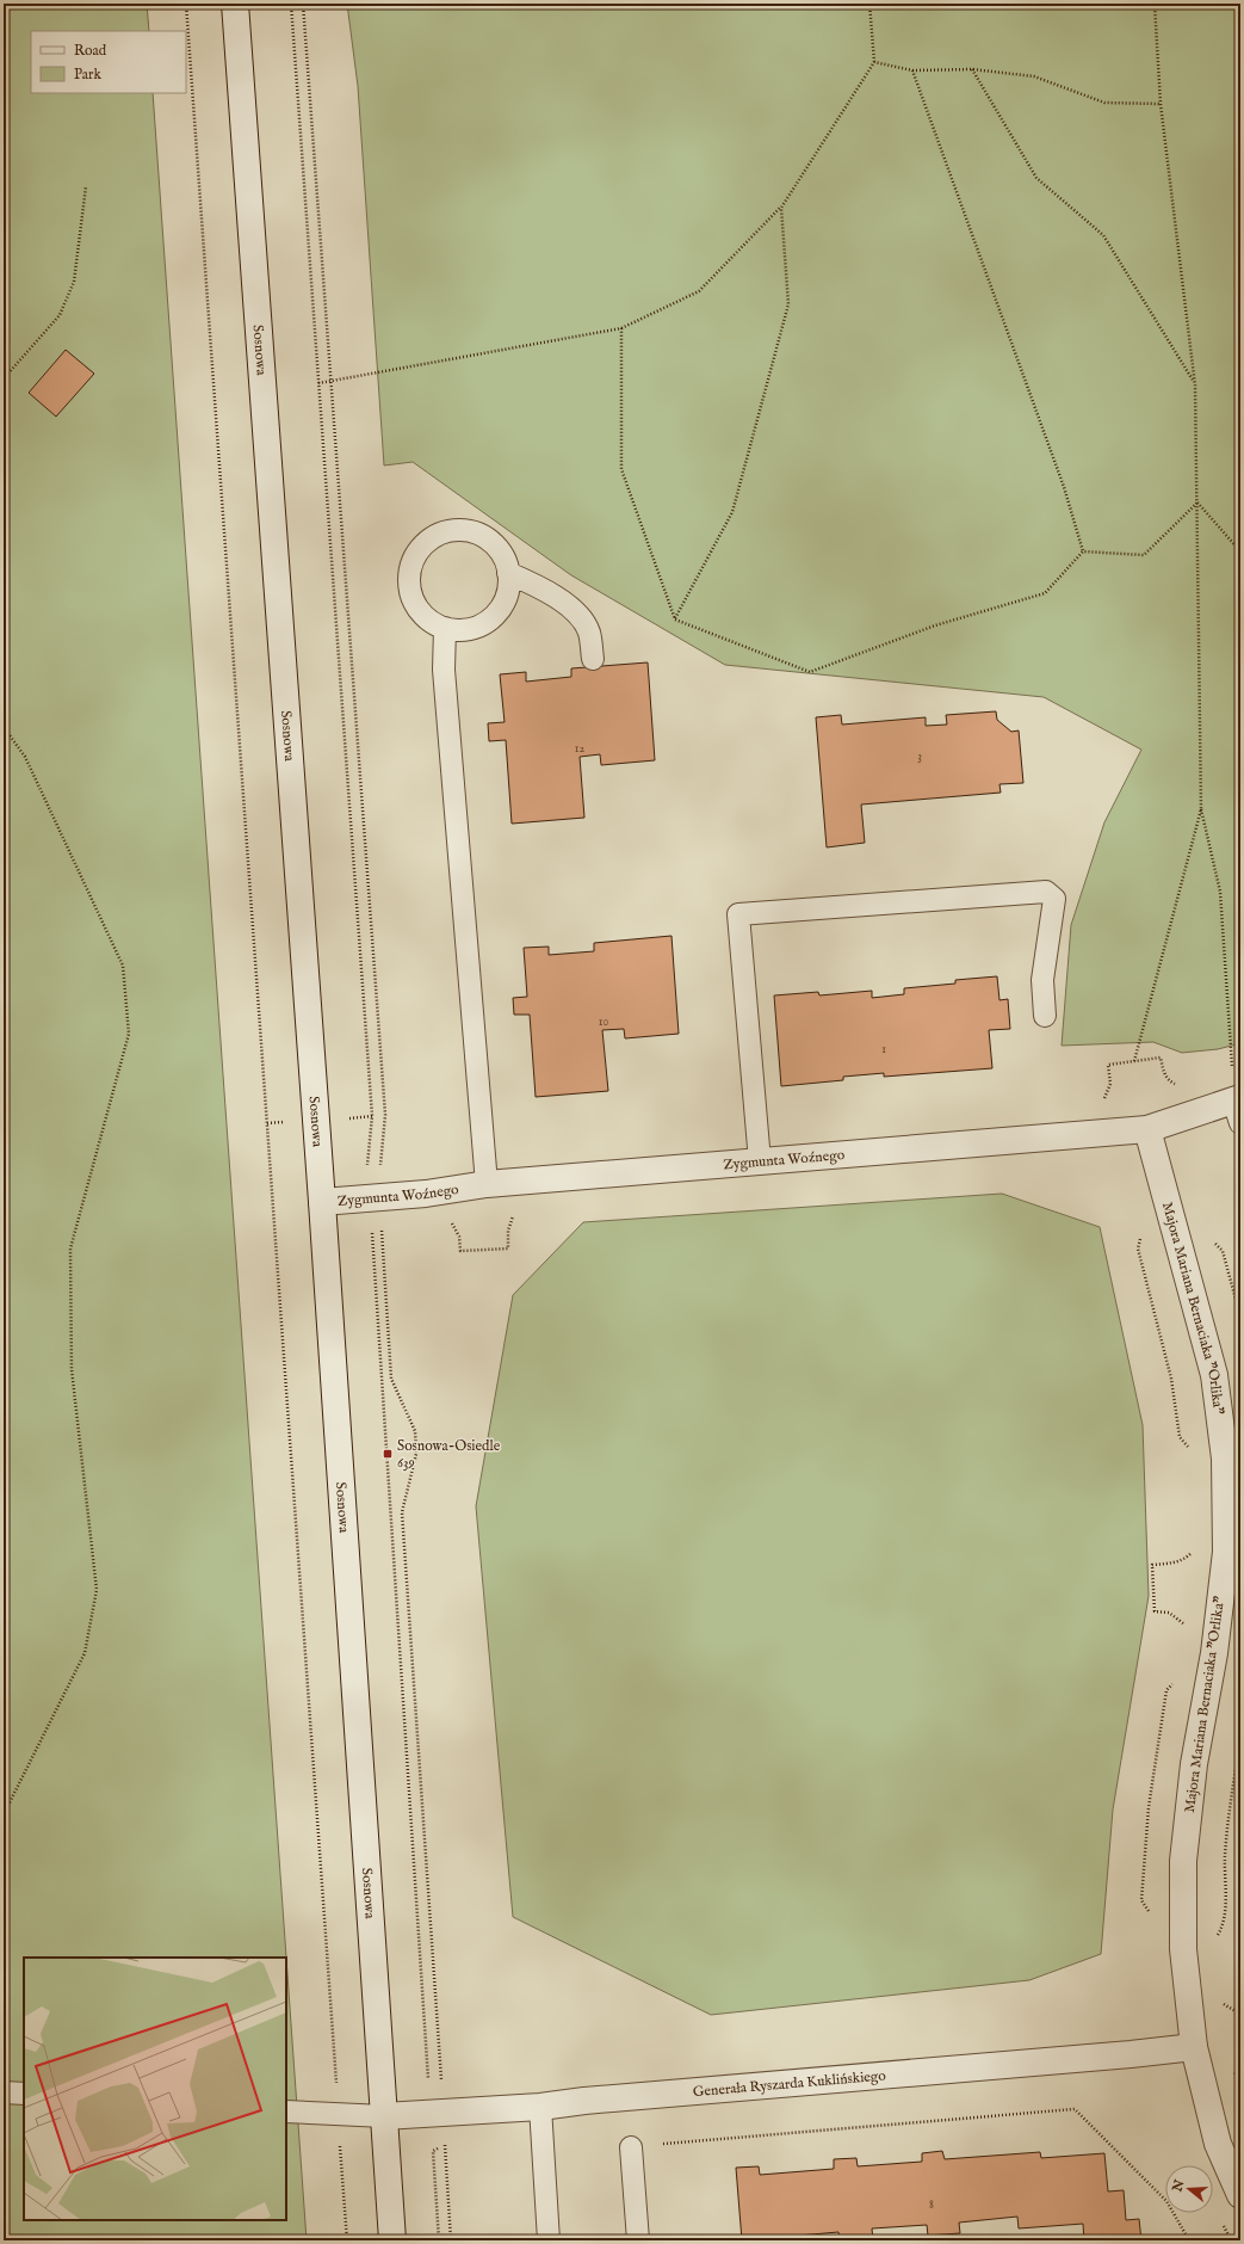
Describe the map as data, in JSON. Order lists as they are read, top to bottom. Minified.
{"streets":{"street":["Sosnowa","Zygmunta Woźnego","Majora Mariana Bernaciaka \"Orlika\"","Generała Ryszarda Kuklińskiego"]},"crossings":[["Sosnowa","Zygmunta Woźnego"],["Sosnowa","Generała Ryszarda Kuklińskiego"],["Zygmunta Woźnego","Majora Mariana Bernaciaka \"Orlika\""],["Majora Mariana Bernaciaka \"Orlika\"","Generała Ryszarda Kuklińskiego"]],"places":{"transit":["Sosnowa-Osiedle 639"]},"house_numbers":["12","3","10","1","8"],"legend":["Road","Park"],"north":"left"}
